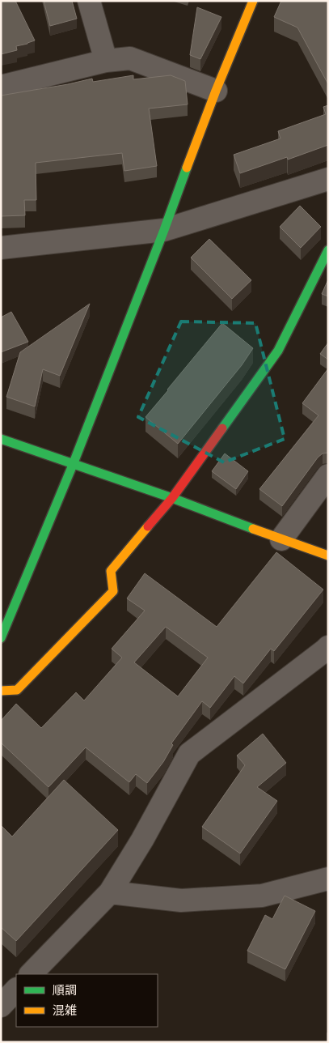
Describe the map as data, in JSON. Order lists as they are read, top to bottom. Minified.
{"legend":["順調","混雑"]}
